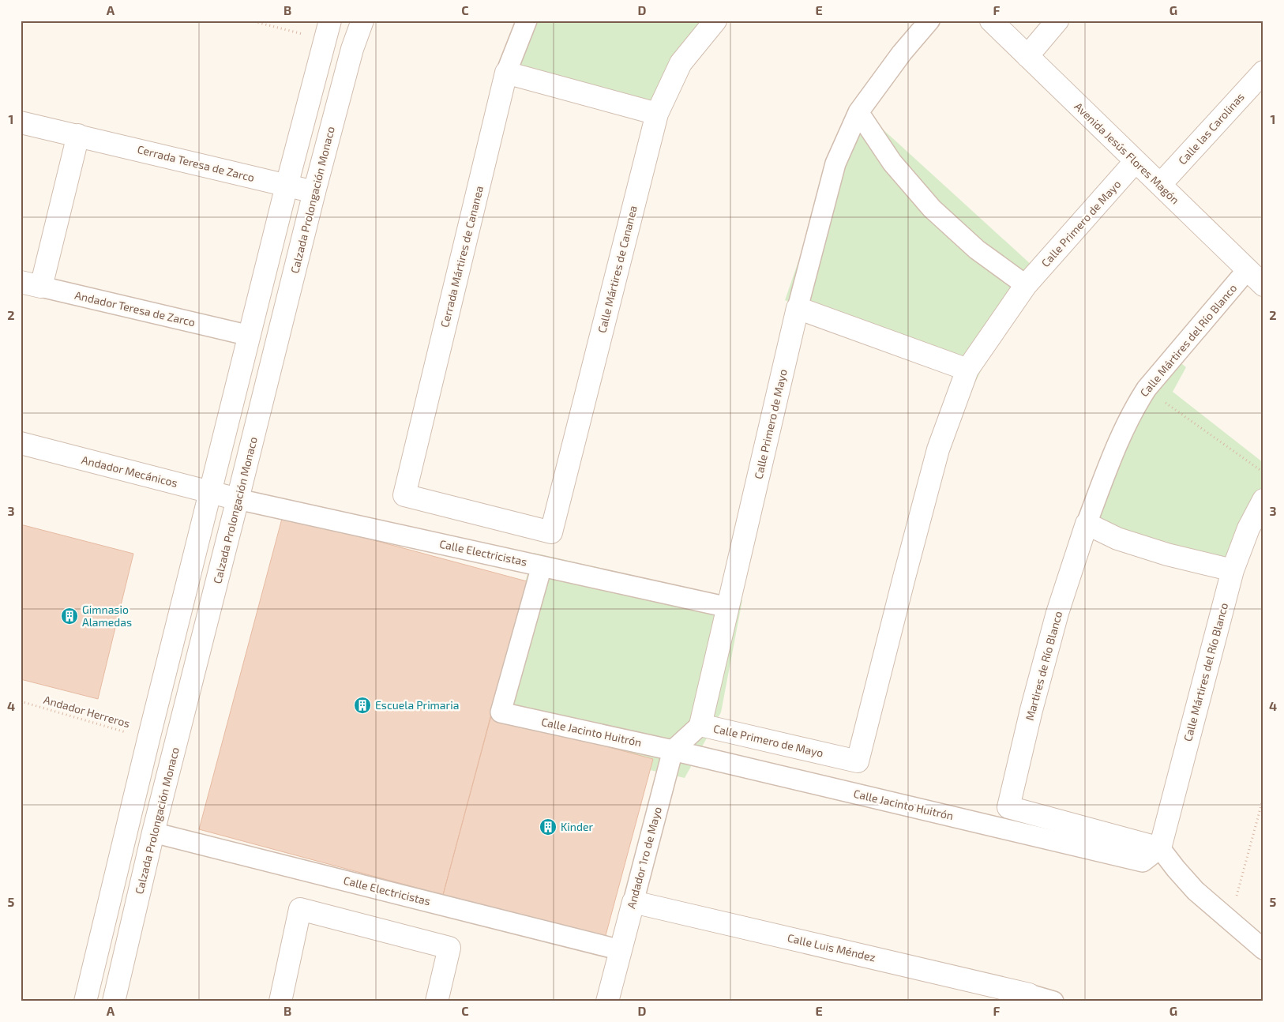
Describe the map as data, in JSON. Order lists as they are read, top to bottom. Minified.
{"streets":{"street":["Calle las Carolinas","Avenida Jesús Flores Magón","Cerrada Teresa de Zarco","Calzada Prolongación Monaco","Calle Primero de Mayo","Cerrada Mártires de Cananea","Calle Mártires de Cananea","Andador Teresa de Zarco","Calle Mártires del Río Blanco","Andador Mecánicos","Calle Electricistas","Martires de Río Blanco","Calle Jacinto Huitrón","Andador 1ro de Mayo","Calle Luis Méndez"],"path":["Andador Herreros"]},"crossings":[["Calle las Carolinas","Avenida Jesús Flores Magón"],["Avenida Jesús Flores Magón","Calle Primero de Mayo"],["Avenida Jesús Flores Magón","Calle Mártires del Río Blanco"],["Cerrada Teresa de Zarco","Calzada Prolongación Monaco"],["Calzada Prolongación Monaco","Andador Mecánicos"],["Calzada Prolongación Monaco","Calle Electricistas"],["Calle Primero de Mayo","Calle Electricistas"],["Cerrada Mártires de Cananea","Calle Mártires de Cananea"],["Calle Mártires del Río Blanco","Martires de Río Blanco"],["Calle Mártires del Río Blanco","Calle Jacinto Huitrón"],["Andador Mecánicos","Calle Electricistas"],["Calle Electricistas","Calle Jacinto Huitrón"],["Calle Electricistas","Andador 1ro de Mayo"],["Martires de Río Blanco","Calle Jacinto Huitrón"],["Calle Jacinto Huitrón","Andador 1ro de Mayo"],["Andador 1ro de Mayo","Calle Luis Méndez"]],"places":{"building":["Gimnasio Alamedas","Escuela Primaria","Kinder"]},"grid":{"columns":["A","B","C","D","E","F","G"],"rows":["1","2","3","4","5"]}}
